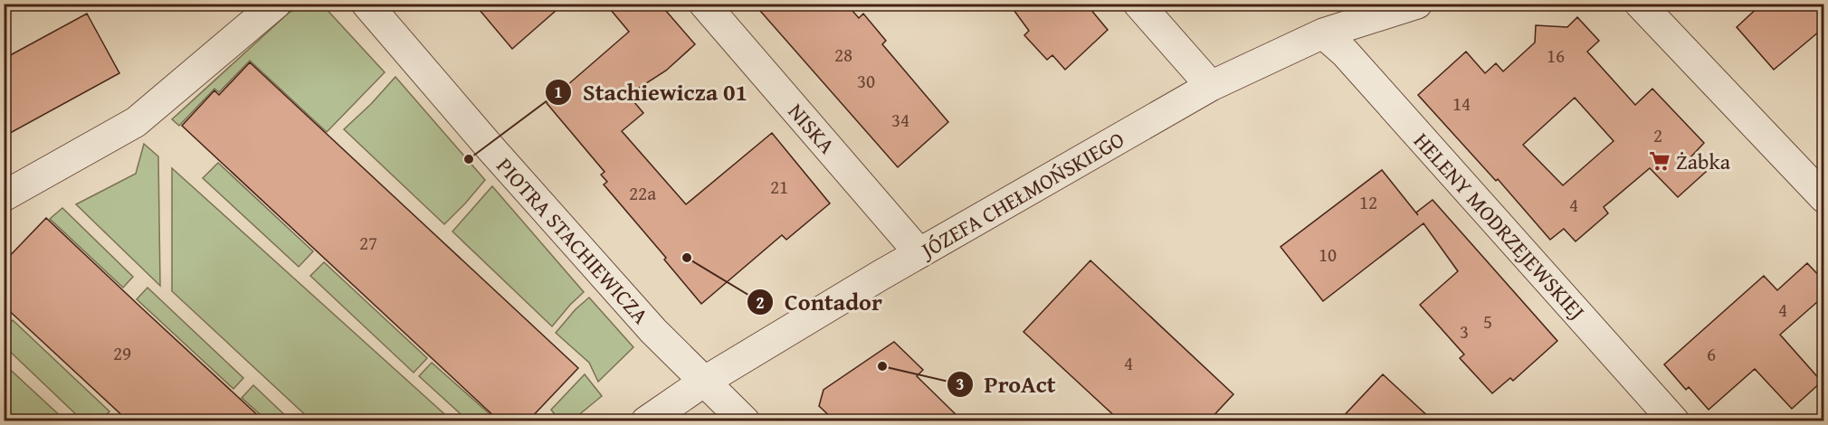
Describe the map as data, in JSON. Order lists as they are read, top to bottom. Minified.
{"streets":{"street":["NISKA","JÓZEFA CHEŁMOŃSKIEGO","HELENY MODRZEJEWSKIEJ","PIOTRA STACHIEWICZA"]},"crossings":[["NISKA","JÓZEFA CHEŁMOŃSKIEGO"],["JÓZEFA CHEŁMOŃSKIEGO","HELENY MODRZEJEWSKIEJ"],["JÓZEFA CHEŁMOŃSKIEGO","PIOTRA STACHIEWICZA"]],"places":{"other":["Stachiewicza 01","Contador","ProAct"],"supermarket":["Żabka"]},"house_numbers":["28","16","30","14","34","2","21","22a","12","4","27","10","4","5","3","29","6","4"]}
